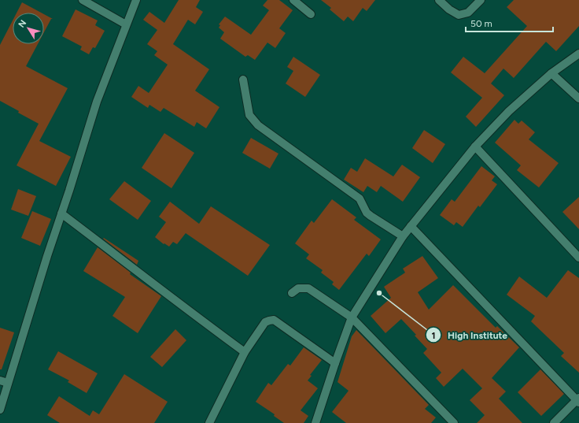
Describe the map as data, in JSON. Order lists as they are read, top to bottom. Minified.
{"places":["High Institute"],"scale_bar":"50 m","north":"top left"}
